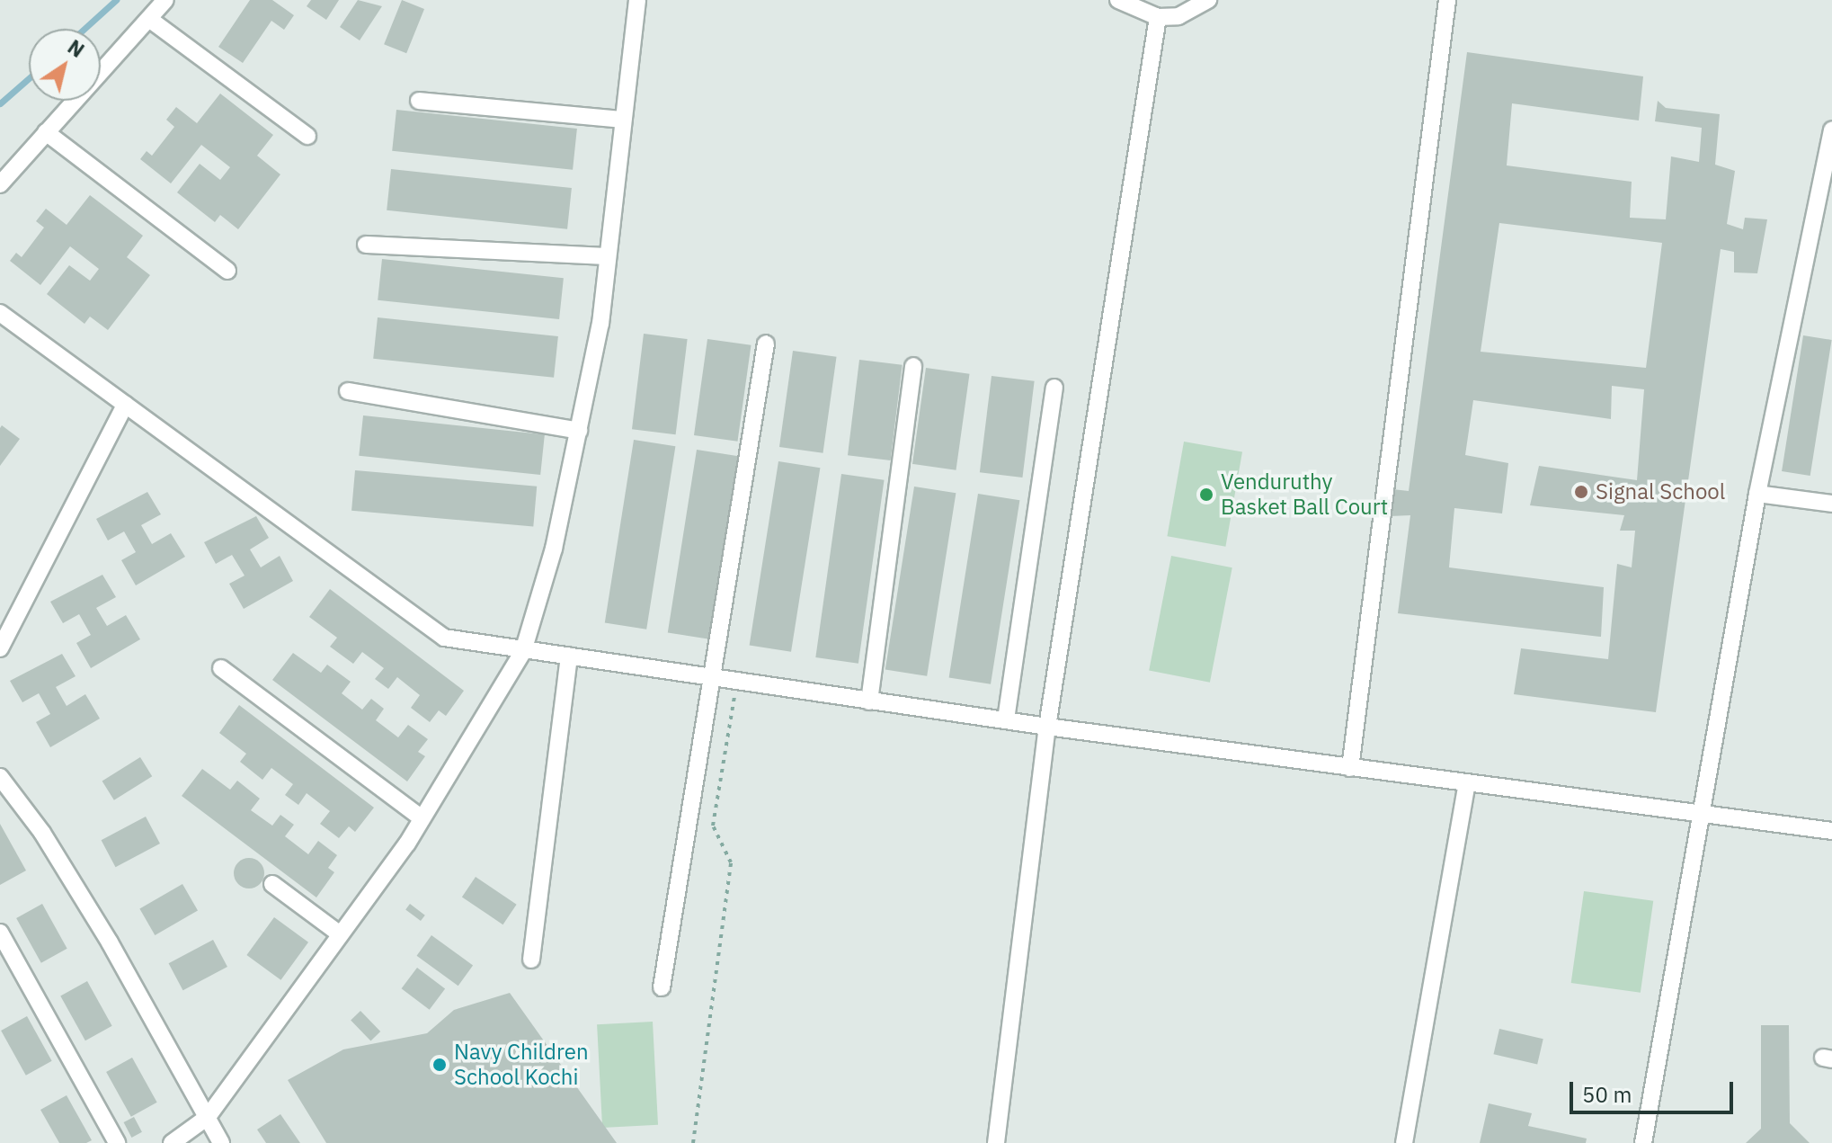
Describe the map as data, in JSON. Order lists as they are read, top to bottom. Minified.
{"places":["Signal School","Venduruthy Basket Ball Court","Navy Children School Kochi"],"scale_bar":"50 m","north":"top right"}
